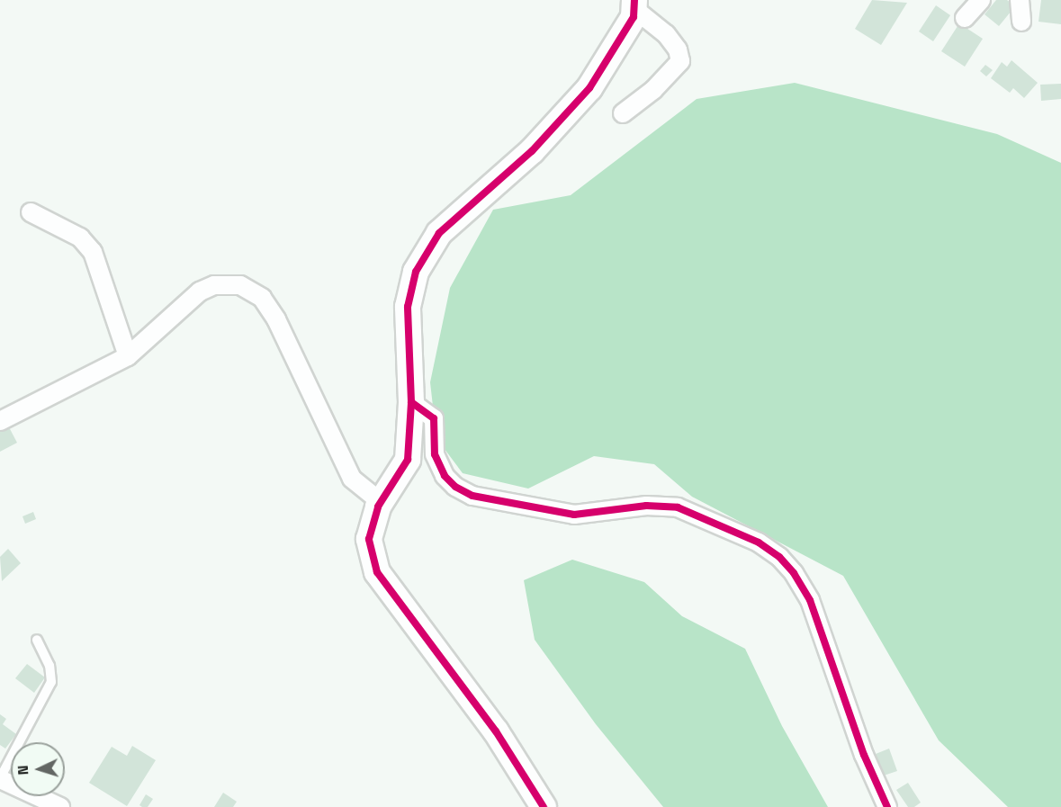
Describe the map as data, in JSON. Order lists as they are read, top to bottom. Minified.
{"north":"left"}
